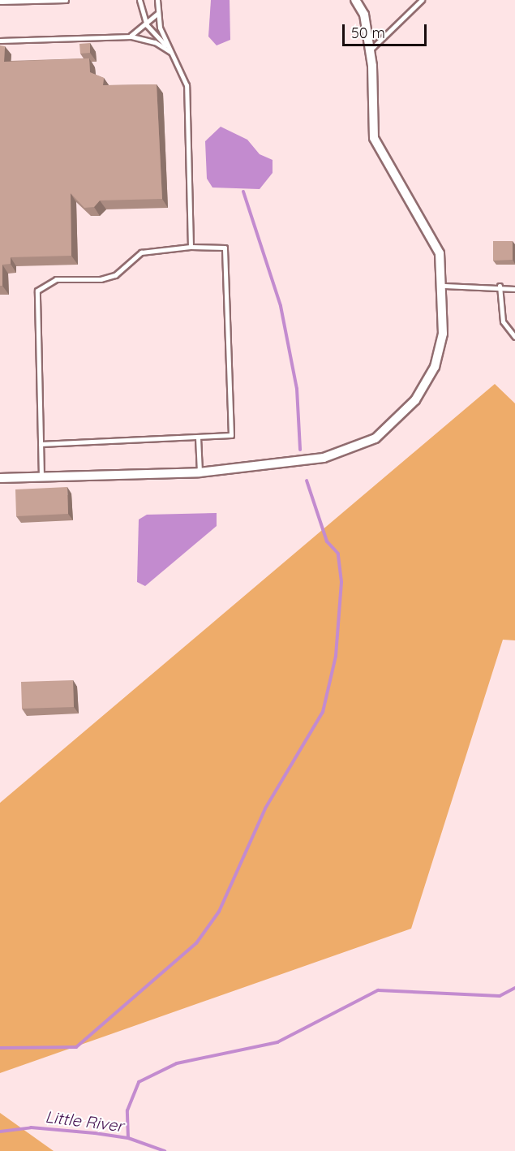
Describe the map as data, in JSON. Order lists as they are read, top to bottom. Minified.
{"water":["Little River"],"scale_bar":"50 m"}
